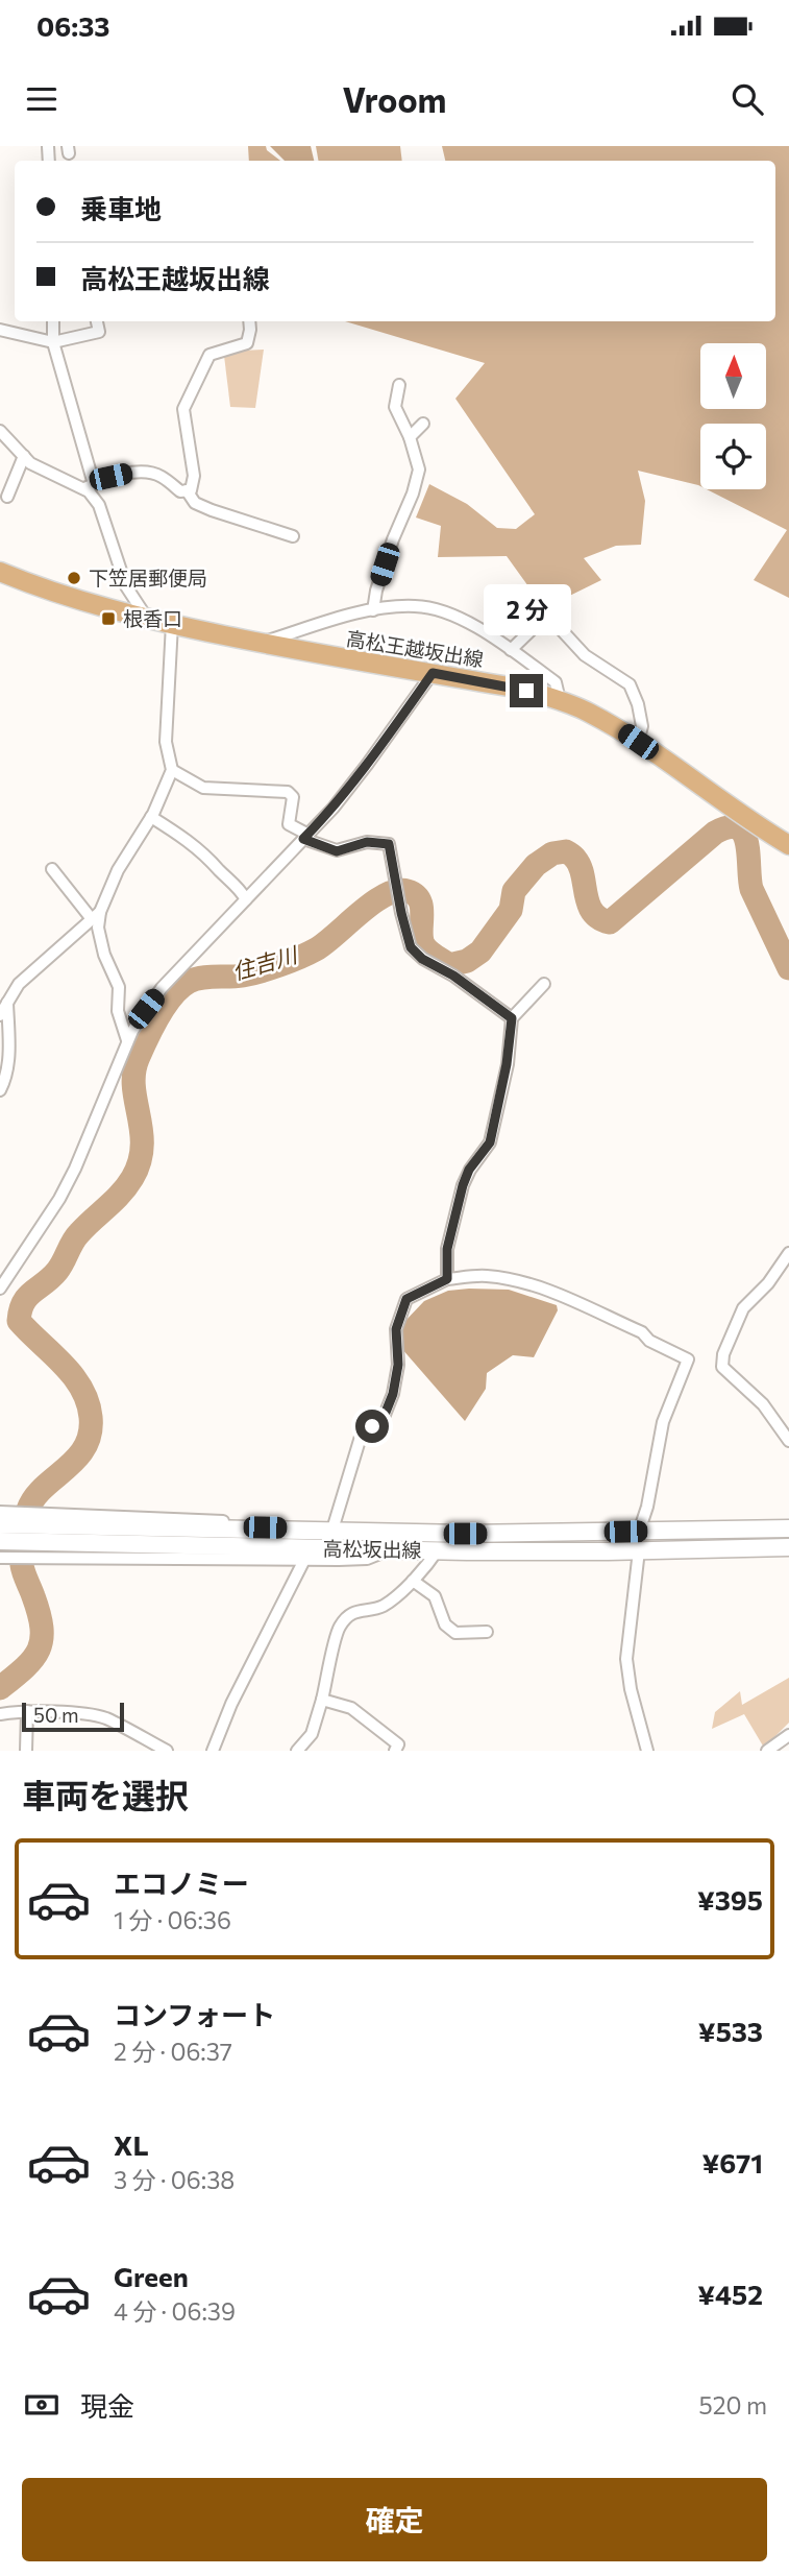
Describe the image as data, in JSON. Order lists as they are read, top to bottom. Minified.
{"streets":{"main road":["高松王越坂出線","高松坂出線"]},"water":["住吉川"],"places":{"other":["下笠居郵便局"],"transit":["根香口"]},"scale_bar":"50 m","north":"top","page":{"status":"06:33","header":"Vroom","banner":["乗車地","高松王越坂出線"],"bubble":"2 分","scale":"50 m","heading":"車両を選択","list":[{"name":"エコノミー","note":"1 分 · 06:36","value":"¥395"},{"name":"コンフォート","note":"2 分 · 06:37","value":"¥533"},{"name":"XL","note":"3 分 · 06:38","value":"¥671"},{"name":"Green","note":"4 分 · 06:39","value":"¥452"}],"pay":["現金","520 m"],"buttons":"確定"}}
